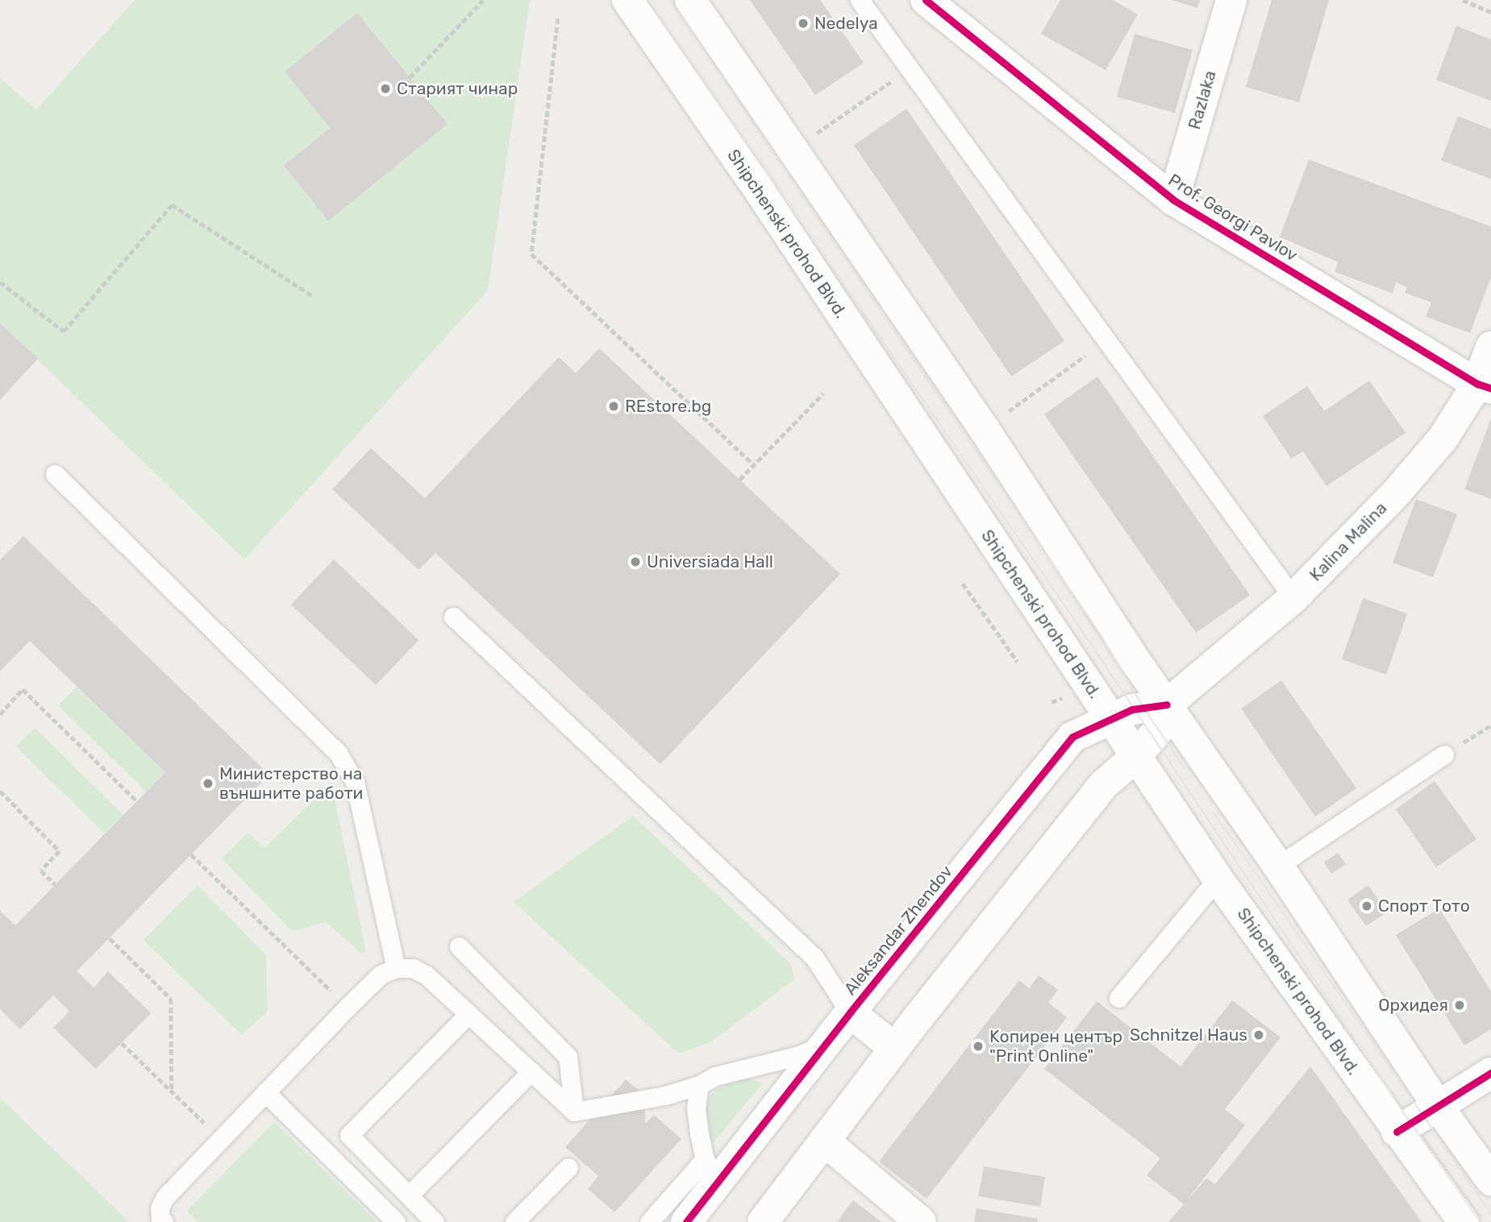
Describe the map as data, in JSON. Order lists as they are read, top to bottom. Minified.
{"streets":{"street":["Razlaka","Prof. Georgi Pavlov","Shipchenski prohod Blvd.","Kalina Malina","Aleksandar Zhendov"]},"crossings":[["Razlaka","Prof. Georgi Pavlov"],["Prof. Georgi Pavlov","Kalina Malina"],["Shipchenski prohod Blvd.","Aleksandar Zhendov"],["Kalina Malina","Aleksandar Zhendov"]],"places":["Nedelya","Старият чинар","REstore.bg","Universiada Hall","Министерство на външните работи","Спорт Тото","Орхидея","Schnitzel Haus","Kопирен център \"Print Online\""]}
